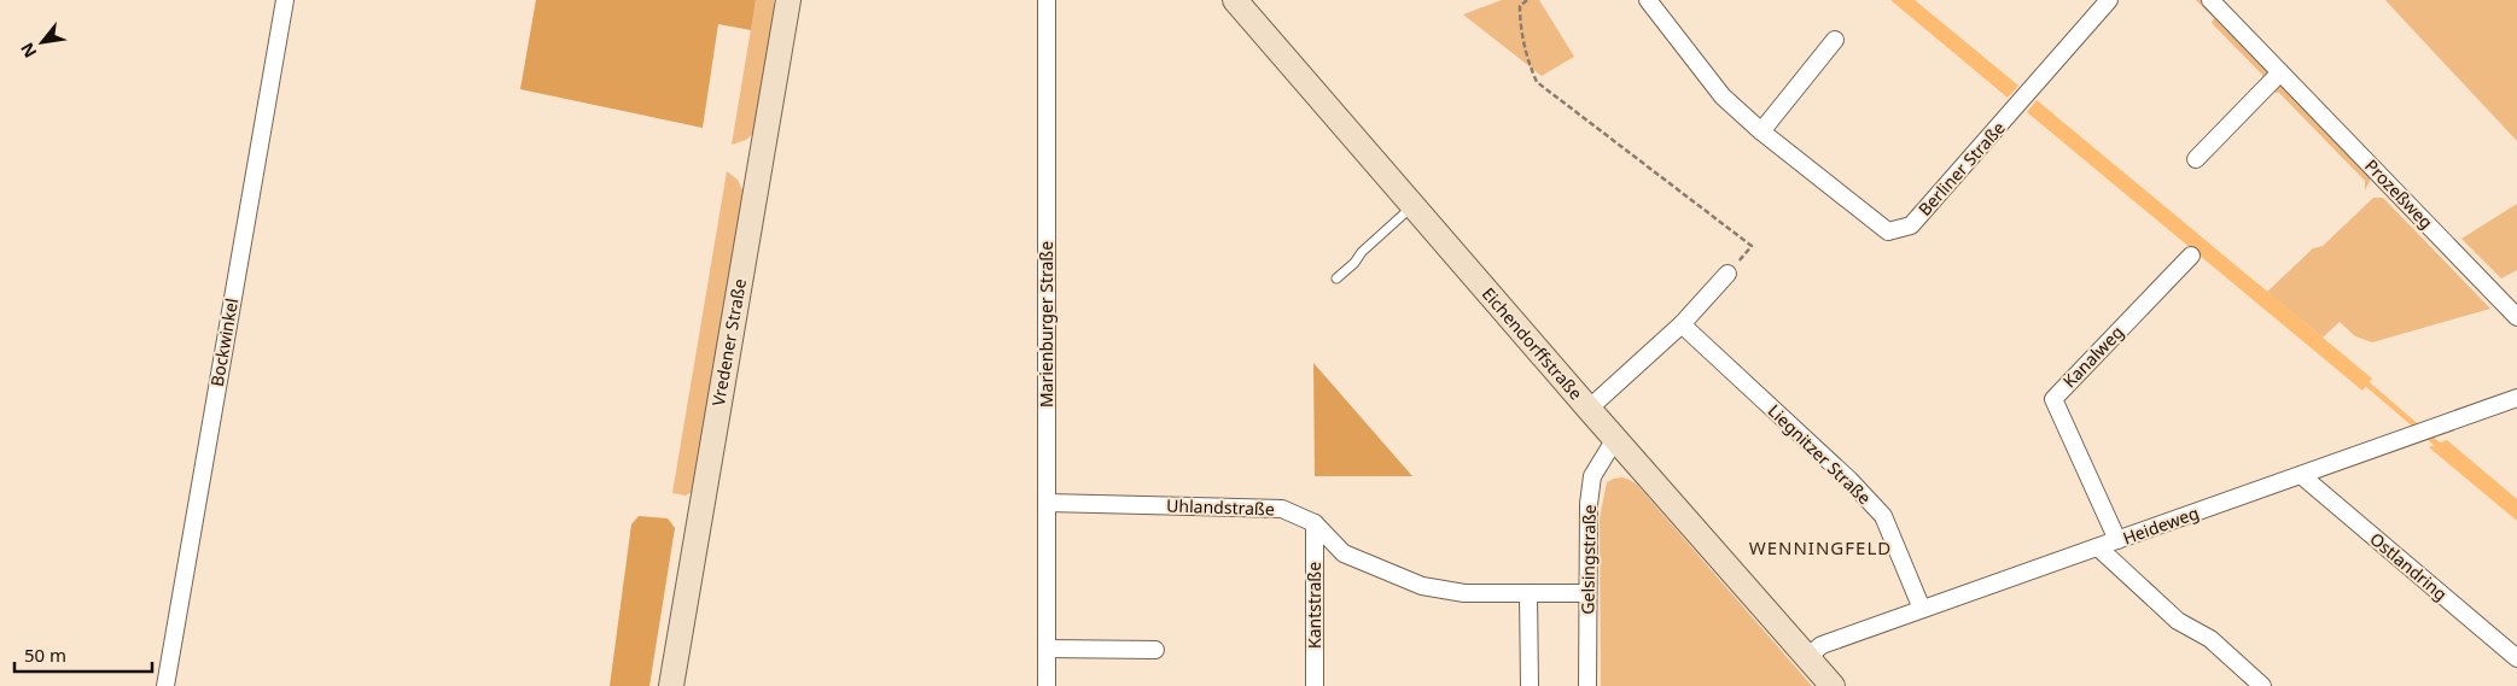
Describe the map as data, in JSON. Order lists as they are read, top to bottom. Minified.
{"streets":{"street":["Berliner Straße","Prozeßweg","Marienburger Straße","Bockwinkel","Vredener Straße","Eichendorffstraße","Kanalweg","Liegnitzer Straße","Uhlandstraße","Heideweg","Gelsingstraße","Ostlandring","Kantstraße"]},"crossings":[["Marienburger Straße","Uhlandstraße"],["Eichendorffstraße","Heideweg"],["Eichendorffstraße","Gelsingstraße"],["Kanalweg","Heideweg"],["Liegnitzer Straße","Heideweg"],["Uhlandstraße","Gelsingstraße"],["Uhlandstraße","Kantstraße"],["Heideweg","Ostlandring"]],"districts":["WENNINGFELD"],"scale_bar":"50 m","north":"bottom left"}
